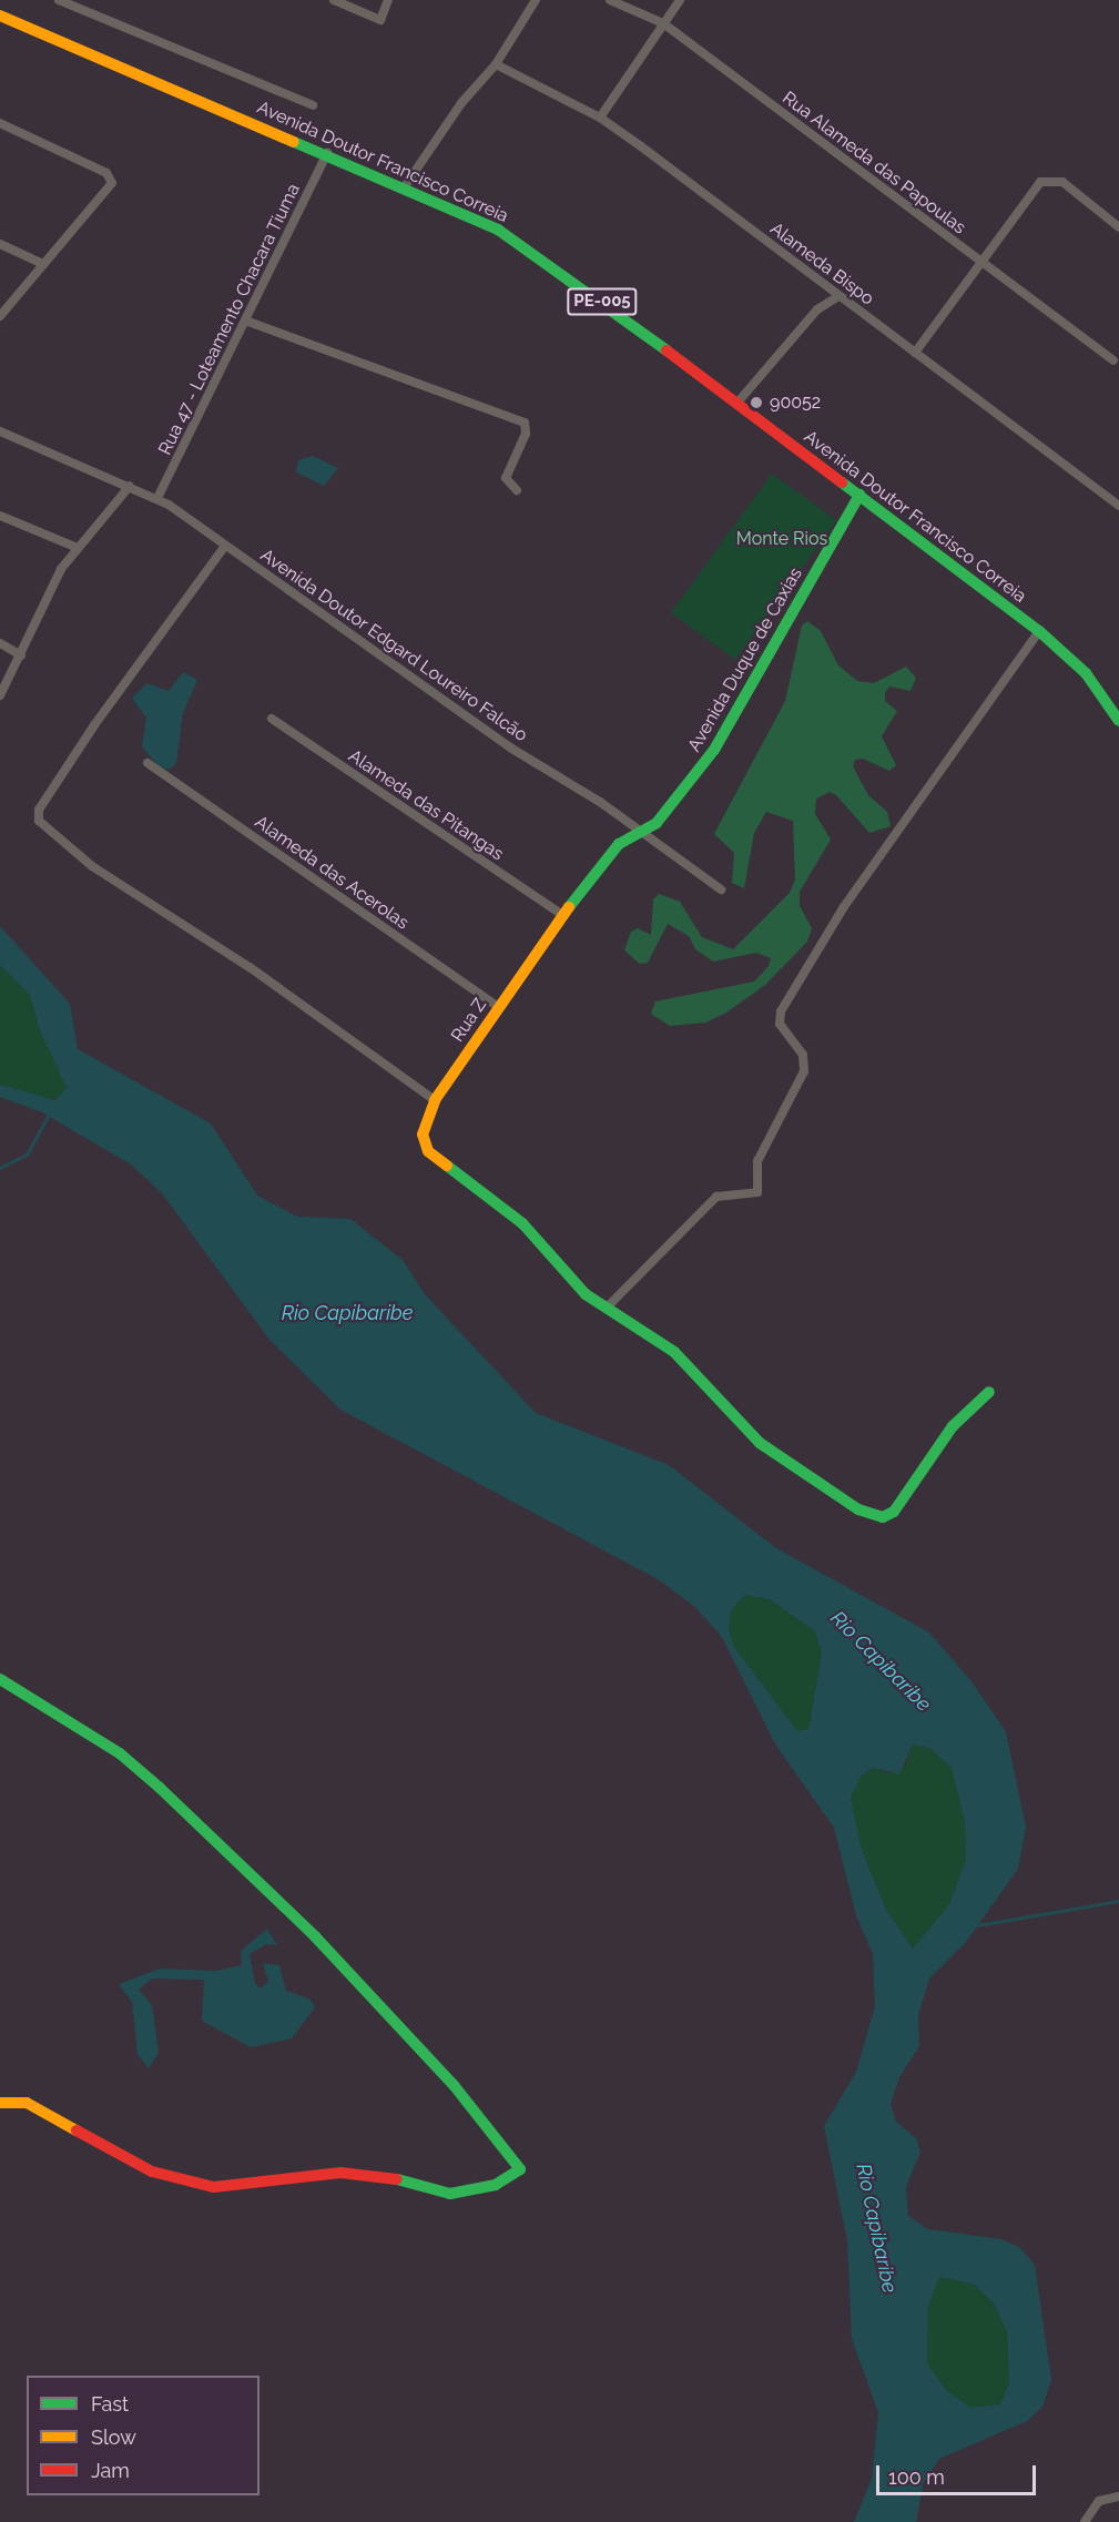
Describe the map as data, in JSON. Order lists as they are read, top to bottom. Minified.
{"streets":{"street":["Avenida Doutor Francisco Correia","Rua Alameda das Papoulas","Alameda Bispo","PE-005","Rua 47 - Loteamento Chacara Tiuma","Avenida Doutor Edgard Loureiro Falcão","Avenida Duque de Caxias","Alameda das Pitangas","Alameda das Acerolas","Rua Z"]},"crossings":[["Avenida Doutor Francisco Correia","Rua 47 - Loteamento Chacara Tiuma"],["Avenida Doutor Francisco Correia","Avenida Duque de Caxias"],["Rua 47 - Loteamento Chacara Tiuma","Avenida Doutor Edgard Loureiro Falcão"],["Avenida Doutor Edgard Loureiro Falcão","Avenida Duque de Caxias"],["Avenida Duque de Caxias","Alameda das Pitangas"],["Avenida Duque de Caxias","Rua Z"],["Alameda das Pitangas","Rua Z"],["Alameda das Acerolas","Rua Z"]],"water":["Rio Capibaribe"],"parks":["Monte Rios"],"places":["90052"],"legend":["Fast","Slow","Jam"],"scale_bar":"100 m"}
